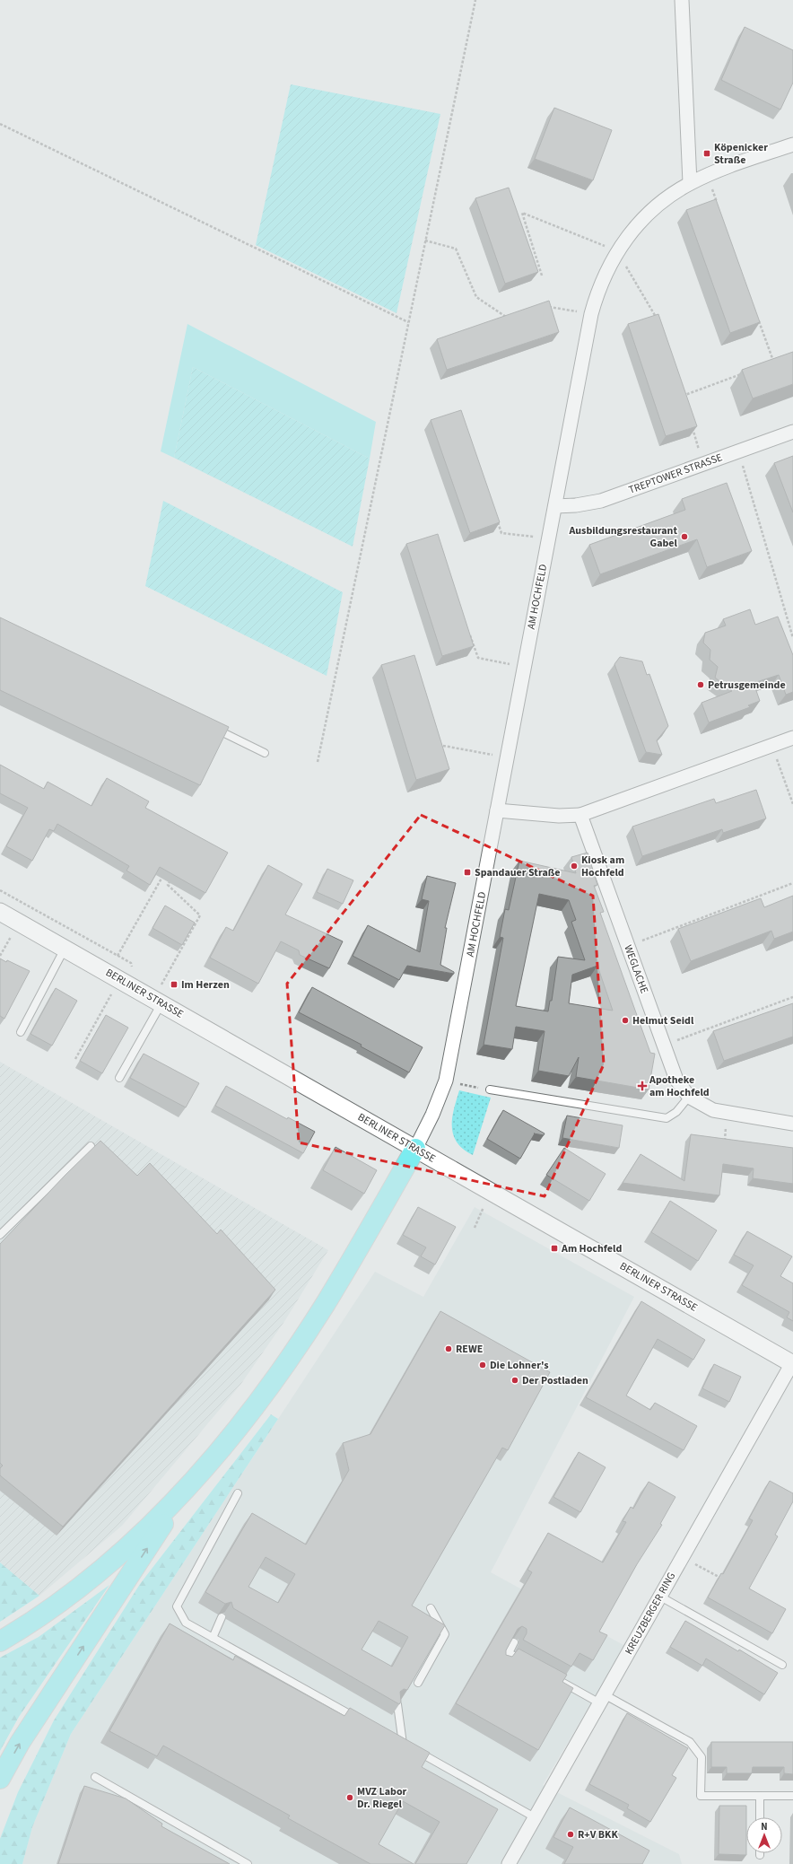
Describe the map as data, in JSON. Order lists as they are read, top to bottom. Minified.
{"streets":{"street":["TREPTOWER STRASSE","AM HOCHFELD","WEGLACHE","BERLINER STRASSE","KREUZBERGER RING"]},"crossings":[["TREPTOWER STRASSE","AM HOCHFELD"],["AM HOCHFELD","BERLINER STRASSE"],["BERLINER STRASSE","KREUZBERGER RING"]],"places":{"transit":["Köpenicker Straße","Spandauer Straße","Im Herzen","Am Hochfeld"],"other":["Ausbildungsrestaurant Gabel","Petrusgemeinde","Kiosk am Hochfeld","Helmut Seidl","REWE","Die Lohner's","Der Postladen","MVZ Labor Dr. Riegel","R+V BKK"],"health":["Apotheke am Hochfeld"]},"north":"top"}
